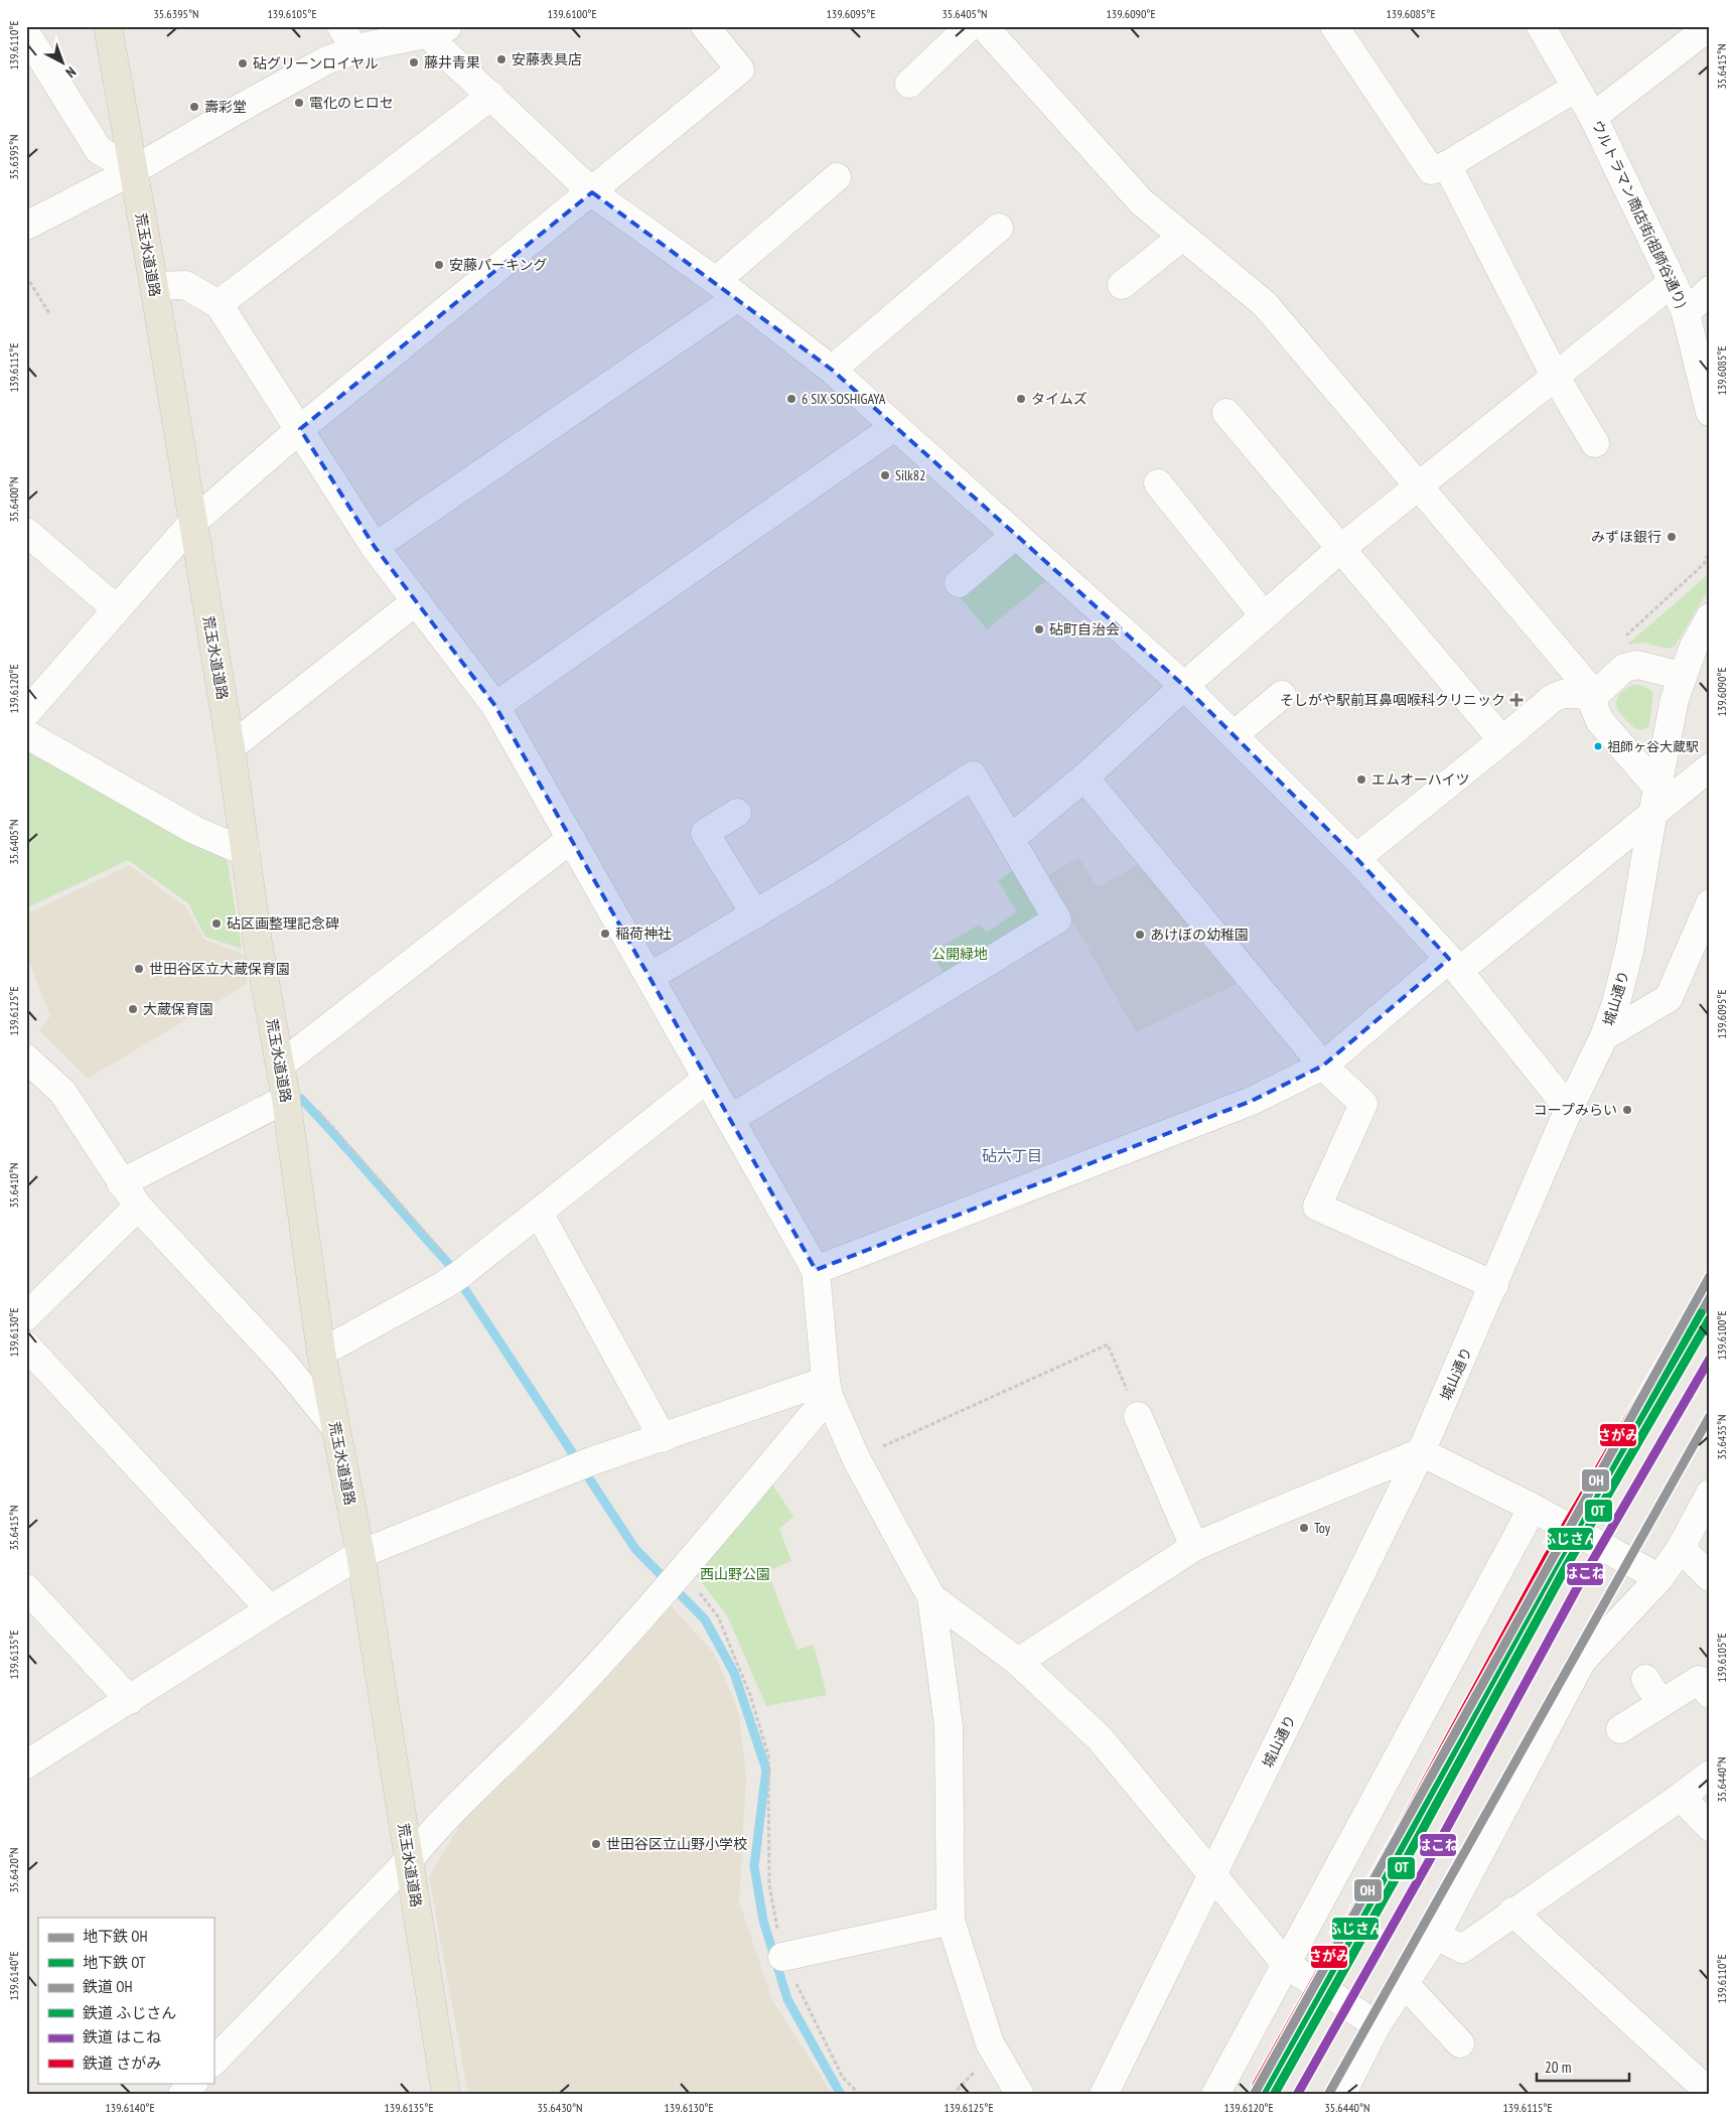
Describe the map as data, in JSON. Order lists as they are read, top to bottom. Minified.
{"streets":{"main road":["荒玉水道道路"],"street":["ウルトラマン商店街(祖師谷通り)","城山通り"]},"districts":["砧六丁目"],"parks":["公開緑地","西山野公園"],"places":{"other":["安藤表具店","藤井青果","砧グリーンロイヤル","電化のヒロセ","壽彩堂","安藤パーキング","6 SIX SOSHIGAYA","タイムズ","Silk82","みずほ銀行","砧町自治会","祖師ヶ谷大蔵駅","エムオーハイツ","砧区画整理記念碑","稲荷神社","あけぼの幼稚園","世田谷区立大蔵保育園","大蔵保育園","コープみらい","Toy","世田谷区立山野小学校"],"health":["そしがや駅前耳鼻咽喉科クリニック"]},"lines":["metro line OH","rail line OH","rail line さがみ","rail line ふじさん","metro line OT","rail line はこね"],"legend":["地下鉄 OH","地下鉄 OT","鉄道 OH","鉄道 ふじさん","鉄道 はこね","鉄道 さがみ"],"scale_bar":"20 m","north":"bottom right","coordinates":["35.6395°N","139.6105°E","139.6100°E","139.6095°E","35.6405°N","139.6090°E","139.6085°E","139.6110°E","35.6415°N","139.6115°E","35.6400°N","139.6120°E","139.6125°E","35.6410°N","139.6130°E","35.6435°N","139.6135°E","35.6440°N","35.6420°N","139.6140°E","35.6430°N"]}
